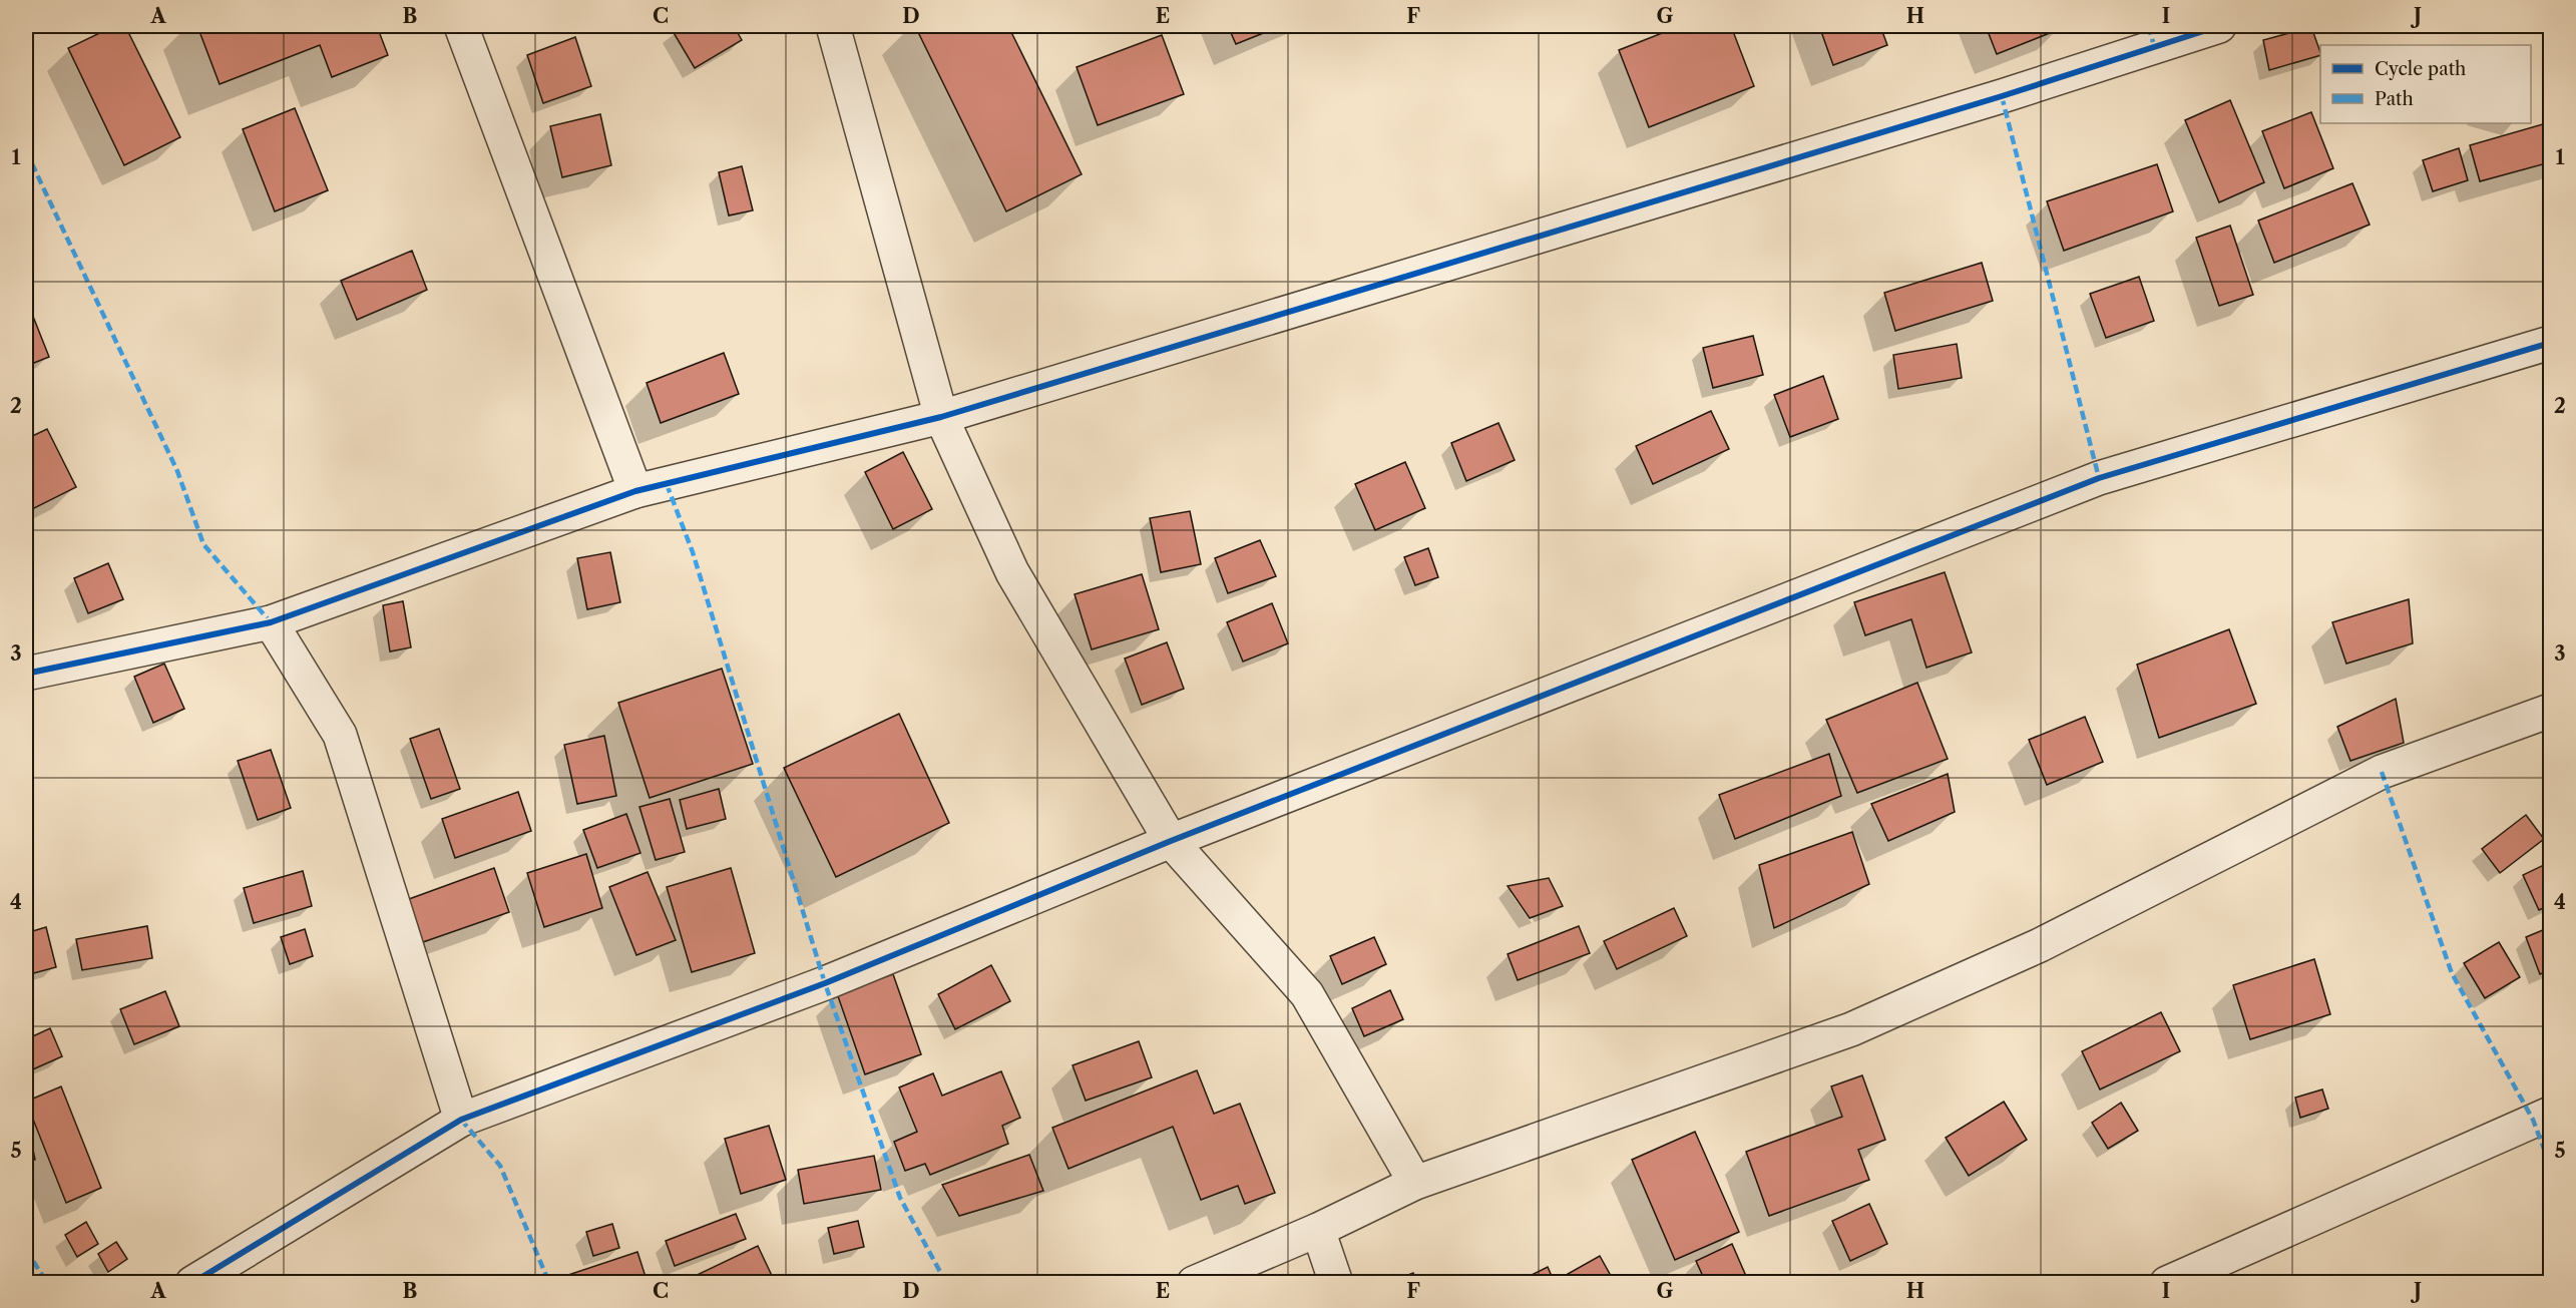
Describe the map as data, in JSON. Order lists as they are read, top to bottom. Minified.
{"legend":["Cycle path","Path"],"grid":{"columns":["A","B","C","D","E","F","G","H","I","J"],"rows":["1","2","3","4","5"]}}
